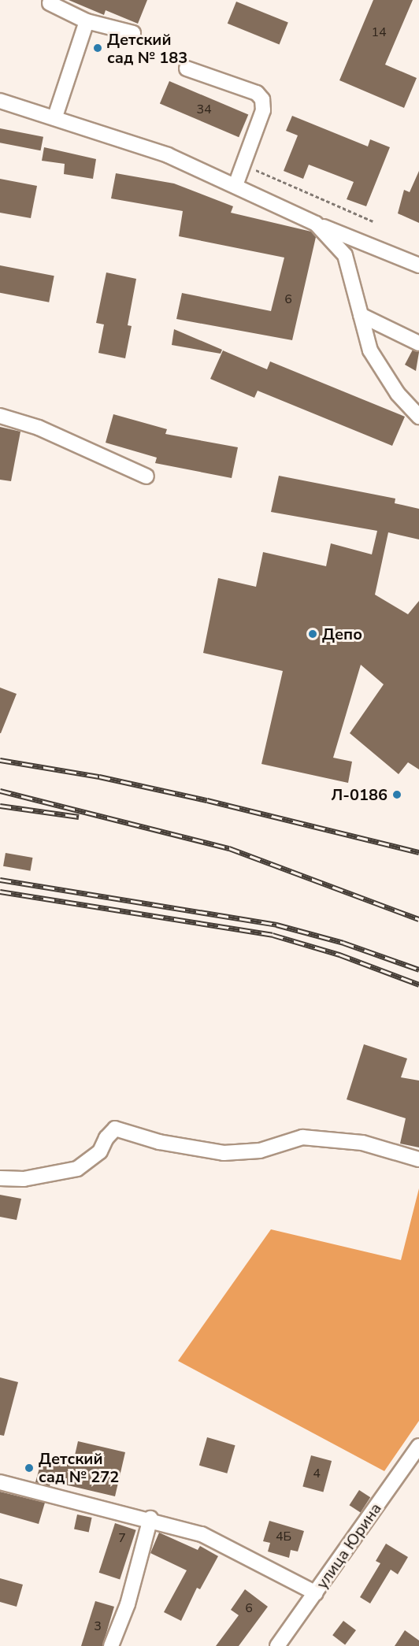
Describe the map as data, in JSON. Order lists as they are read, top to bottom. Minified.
{"streets":{"street":["улица Юрина"]},"places":["Детский сад № 183","Депо","Л-0186","Детский сад № 272"],"house_numbers":["14","34","6","4","4Б","7","6","3"]}
